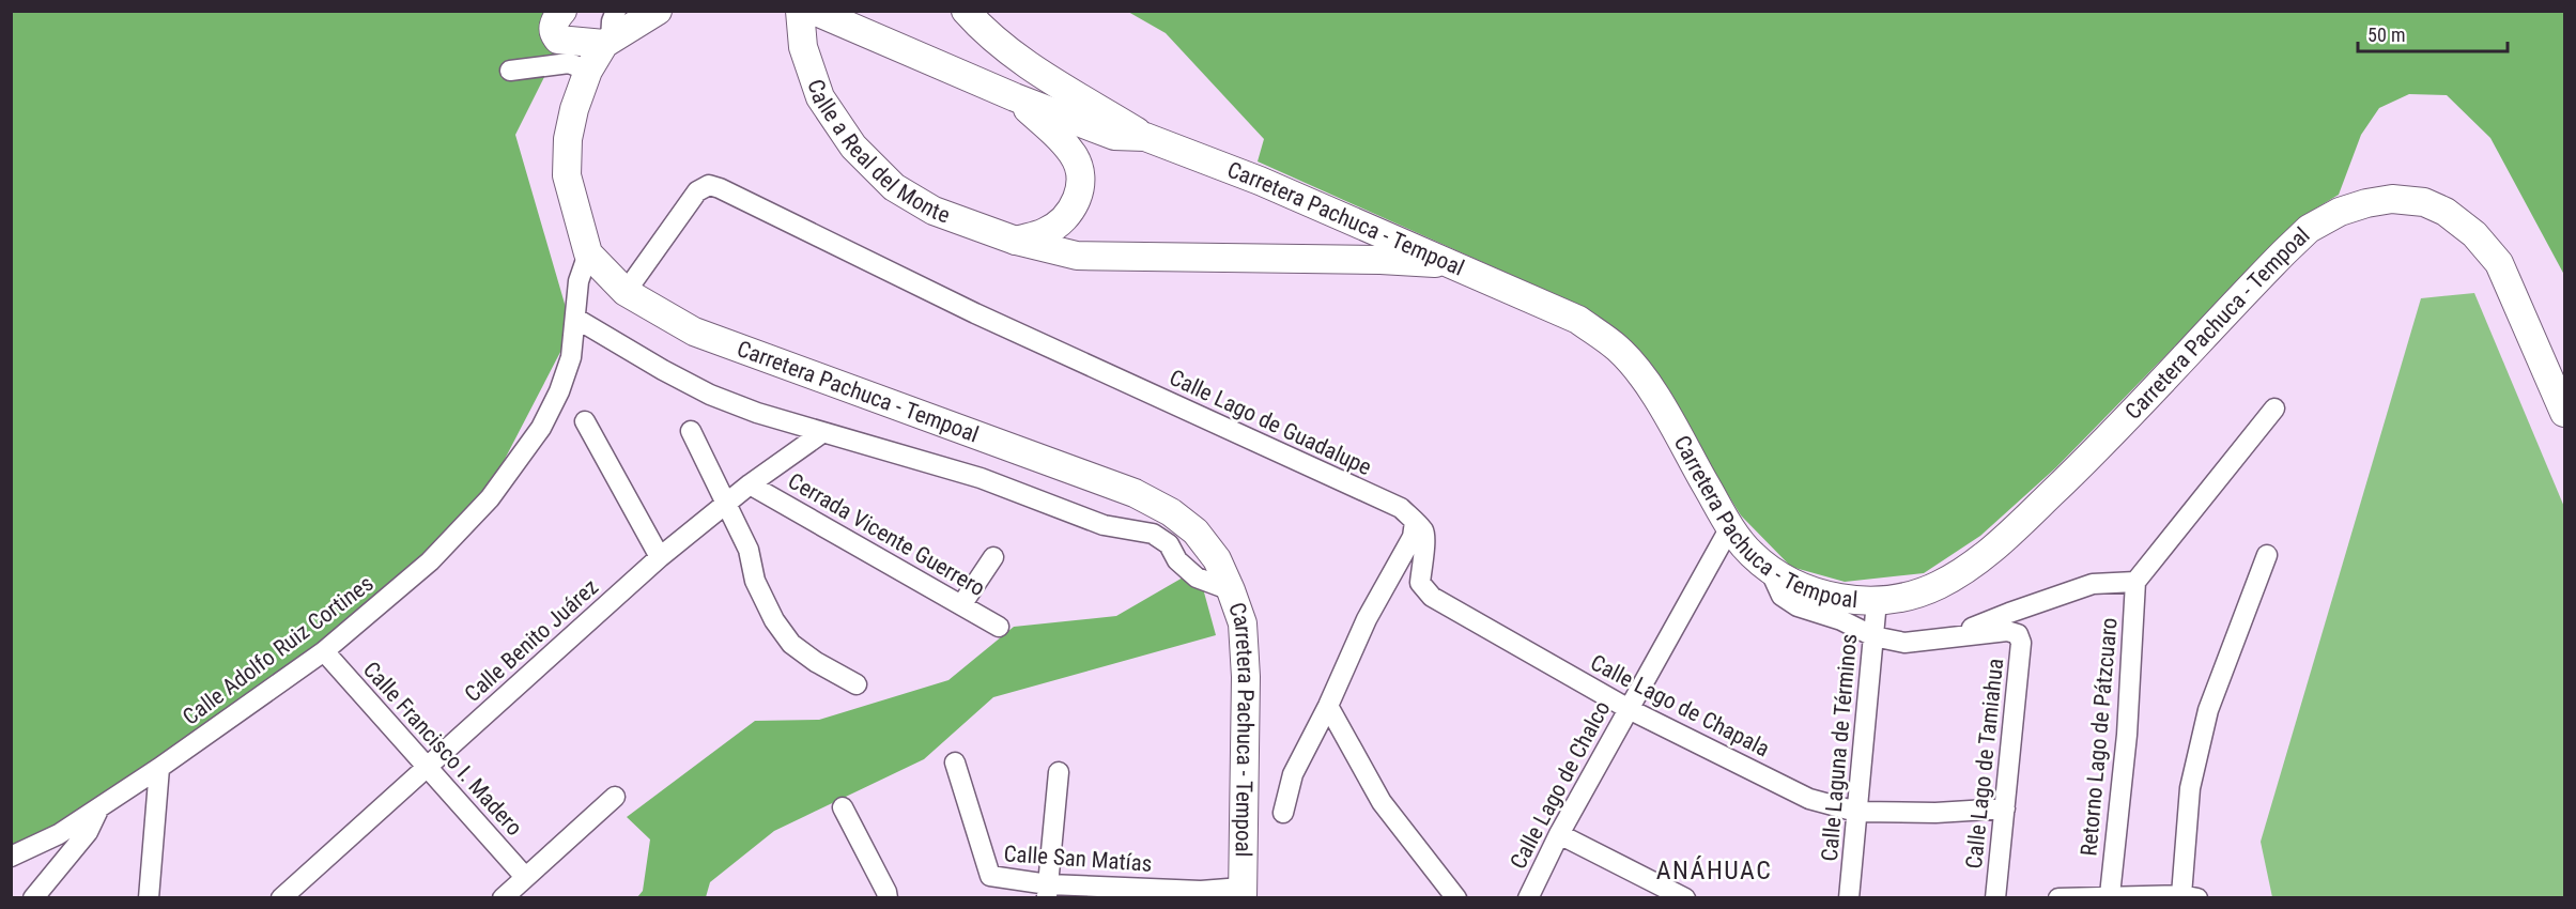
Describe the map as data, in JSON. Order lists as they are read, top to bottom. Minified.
{"streets":{"main road":["Calle a Real del Monte","Carretera Pachuca - Tempoal"],"street":["Calle Lago de Guadalupe","Cerrada Vicente Guerrero","Calle Benito Juárez","Calle Adolfo Ruiz Cortines","Calle Lago de Chapala","Retorno Lago de Pátzcuaro","Calle Laguna de Términos","Calle Francisco I. Madero","Calle Lago de Tamiahua","Calle Lago de Chalco","Calle San Matías"]},"crossings":[["Calle a Real del Monte","Carretera Pachuca - Tempoal"],["Carretera Pachuca - Tempoal","Calle Lago de Guadalupe"],["Carretera Pachuca - Tempoal","Calle Adolfo Ruiz Cortines"],["Carretera Pachuca - Tempoal","Calle Laguna de Términos"],["Carretera Pachuca - Tempoal","Calle Lago de Chalco"],["Carretera Pachuca - Tempoal","Calle San Matías"],["Calle Lago de Guadalupe","Calle Lago de Chapala"],["Cerrada Vicente Guerrero","Calle Benito Juárez"],["Calle Benito Juárez","Calle Francisco I. Madero"],["Calle Adolfo Ruiz Cortines","Calle Francisco I. Madero"],["Calle Lago de Chapala","Calle Laguna de Términos"],["Calle Lago de Chapala","Calle Lago de Tamiahua"],["Calle Lago de Chapala","Calle Lago de Chalco"]],"districts":["ANÁHUAC"],"scale_bar":"50 m"}
